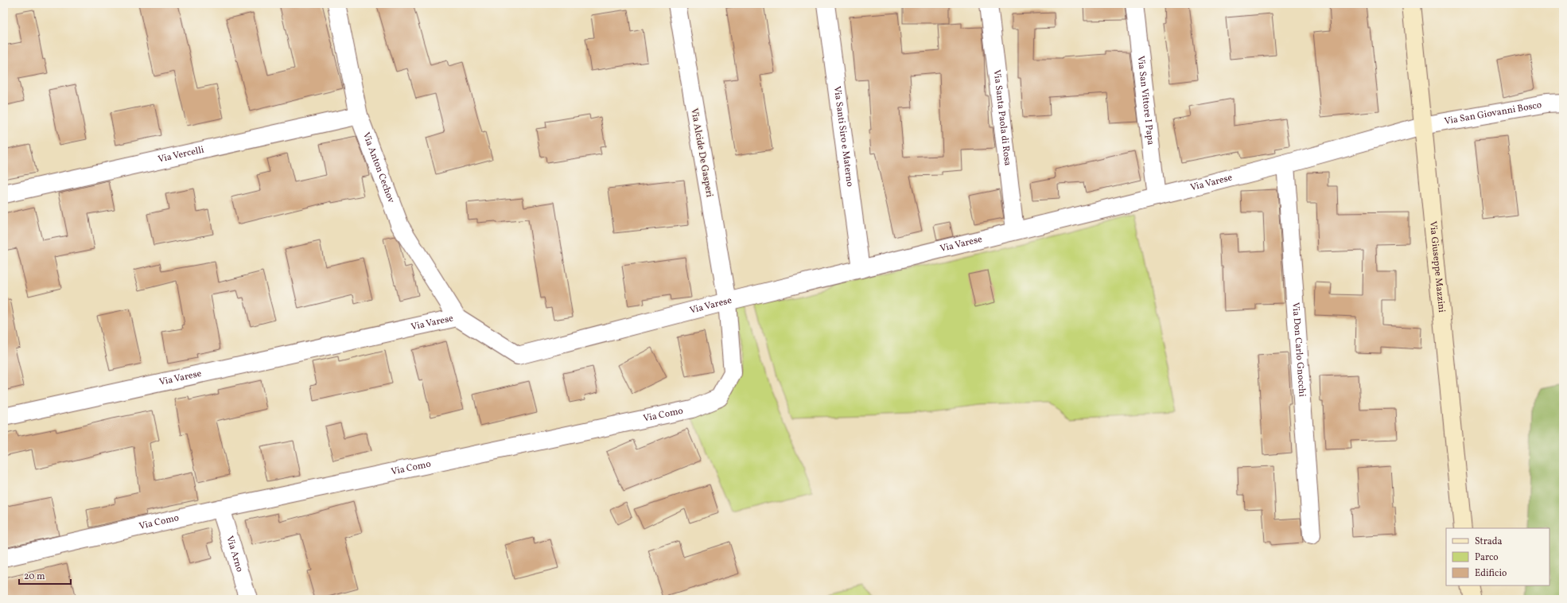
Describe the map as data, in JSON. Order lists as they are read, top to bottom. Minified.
{"streets":{"street":["Via San Vittore I Papa","Via San Giovanni Bosco","Via Santa Paola di Rosa","Via Santi Siro e Materno","Via Alcide De Gasperi","Via Vercelli","Via Anton Cechov","Via Varese","Via Giuseppe Mazzini","Via Don Carlo Gnocchi","Via Como","Via Arno"]},"crossings":[["Via San Vittore I Papa","Via Varese"],["Via San Giovanni Bosco","Via Varese"],["Via San Giovanni Bosco","Via Giuseppe Mazzini"],["Via Santa Paola di Rosa","Via Varese"],["Via Santi Siro e Materno","Via Varese"],["Via Alcide De Gasperi","Via Varese"],["Via Alcide De Gasperi","Via Como"],["Via Vercelli","Via Anton Cechov"],["Via Anton Cechov","Via Varese"],["Via Varese","Via Giuseppe Mazzini"],["Via Varese","Via Don Carlo Gnocchi"],["Via Varese","Via Como"],["Via Como","Via Arno"]],"legend":["Strada","Parco","Edificio"],"scale_bar":"20 m"}
